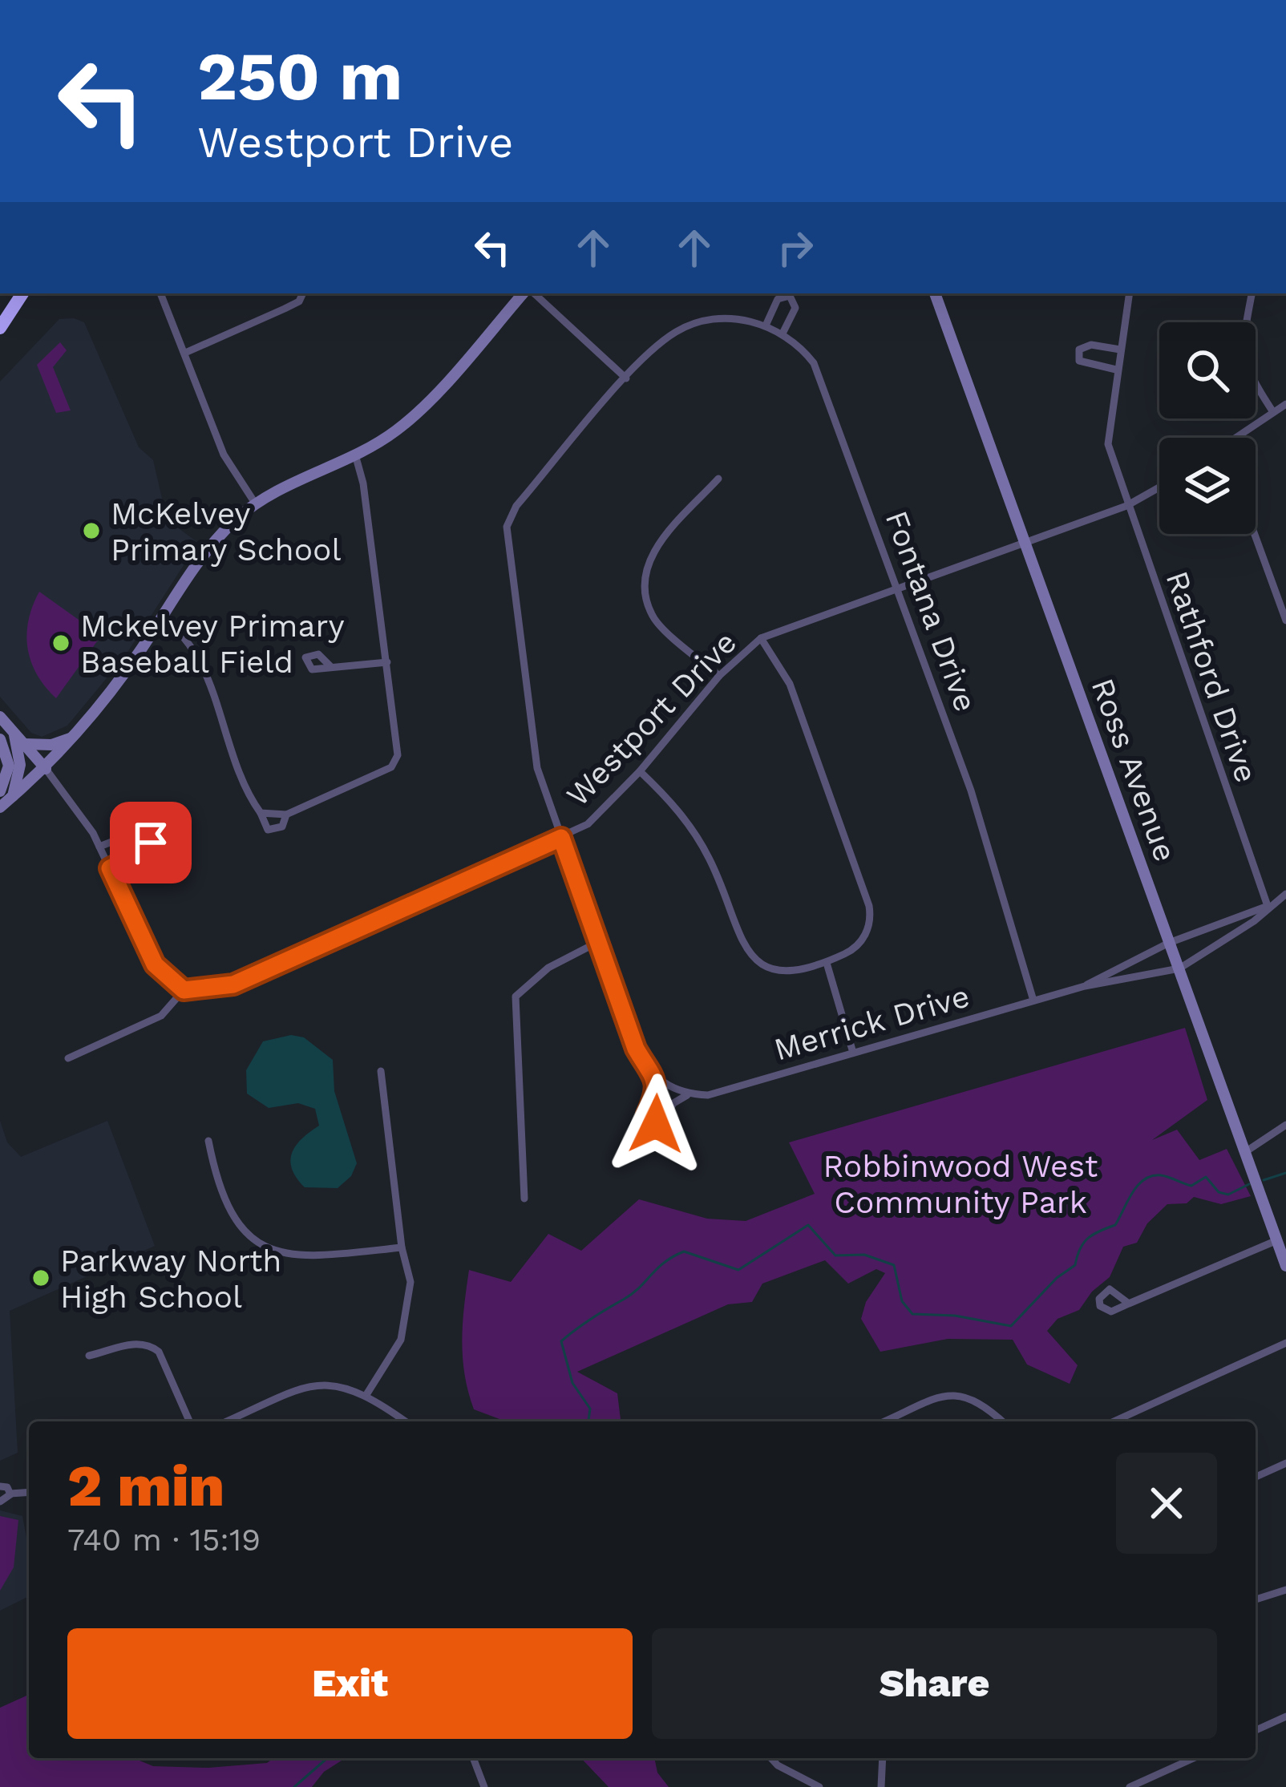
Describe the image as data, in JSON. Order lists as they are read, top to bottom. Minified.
{"streets":{"street":["Fontana Drive","Rathford Drive","Westport Drive","Ross Avenue","Merrick Drive"]},"crossings":[["Fontana Drive","Westport Drive"],["Fontana Drive","Merrick Drive"],["Rathford Drive","Westport Drive"],["Rathford Drive","Merrick Drive"],["Westport Drive","Ross Avenue"],["Ross Avenue","Merrick Drive"]],"parks":["Robbinwood West Community Park"],"places":["McKelvey Primary School","Mckelvey Primary Baseball Field","Parkway North High School"],"page":{"turn":["250 m","Westport Drive"],"heading":["2 min","740 m · 15:19"],"buttons":["Exit","Share"]}}
